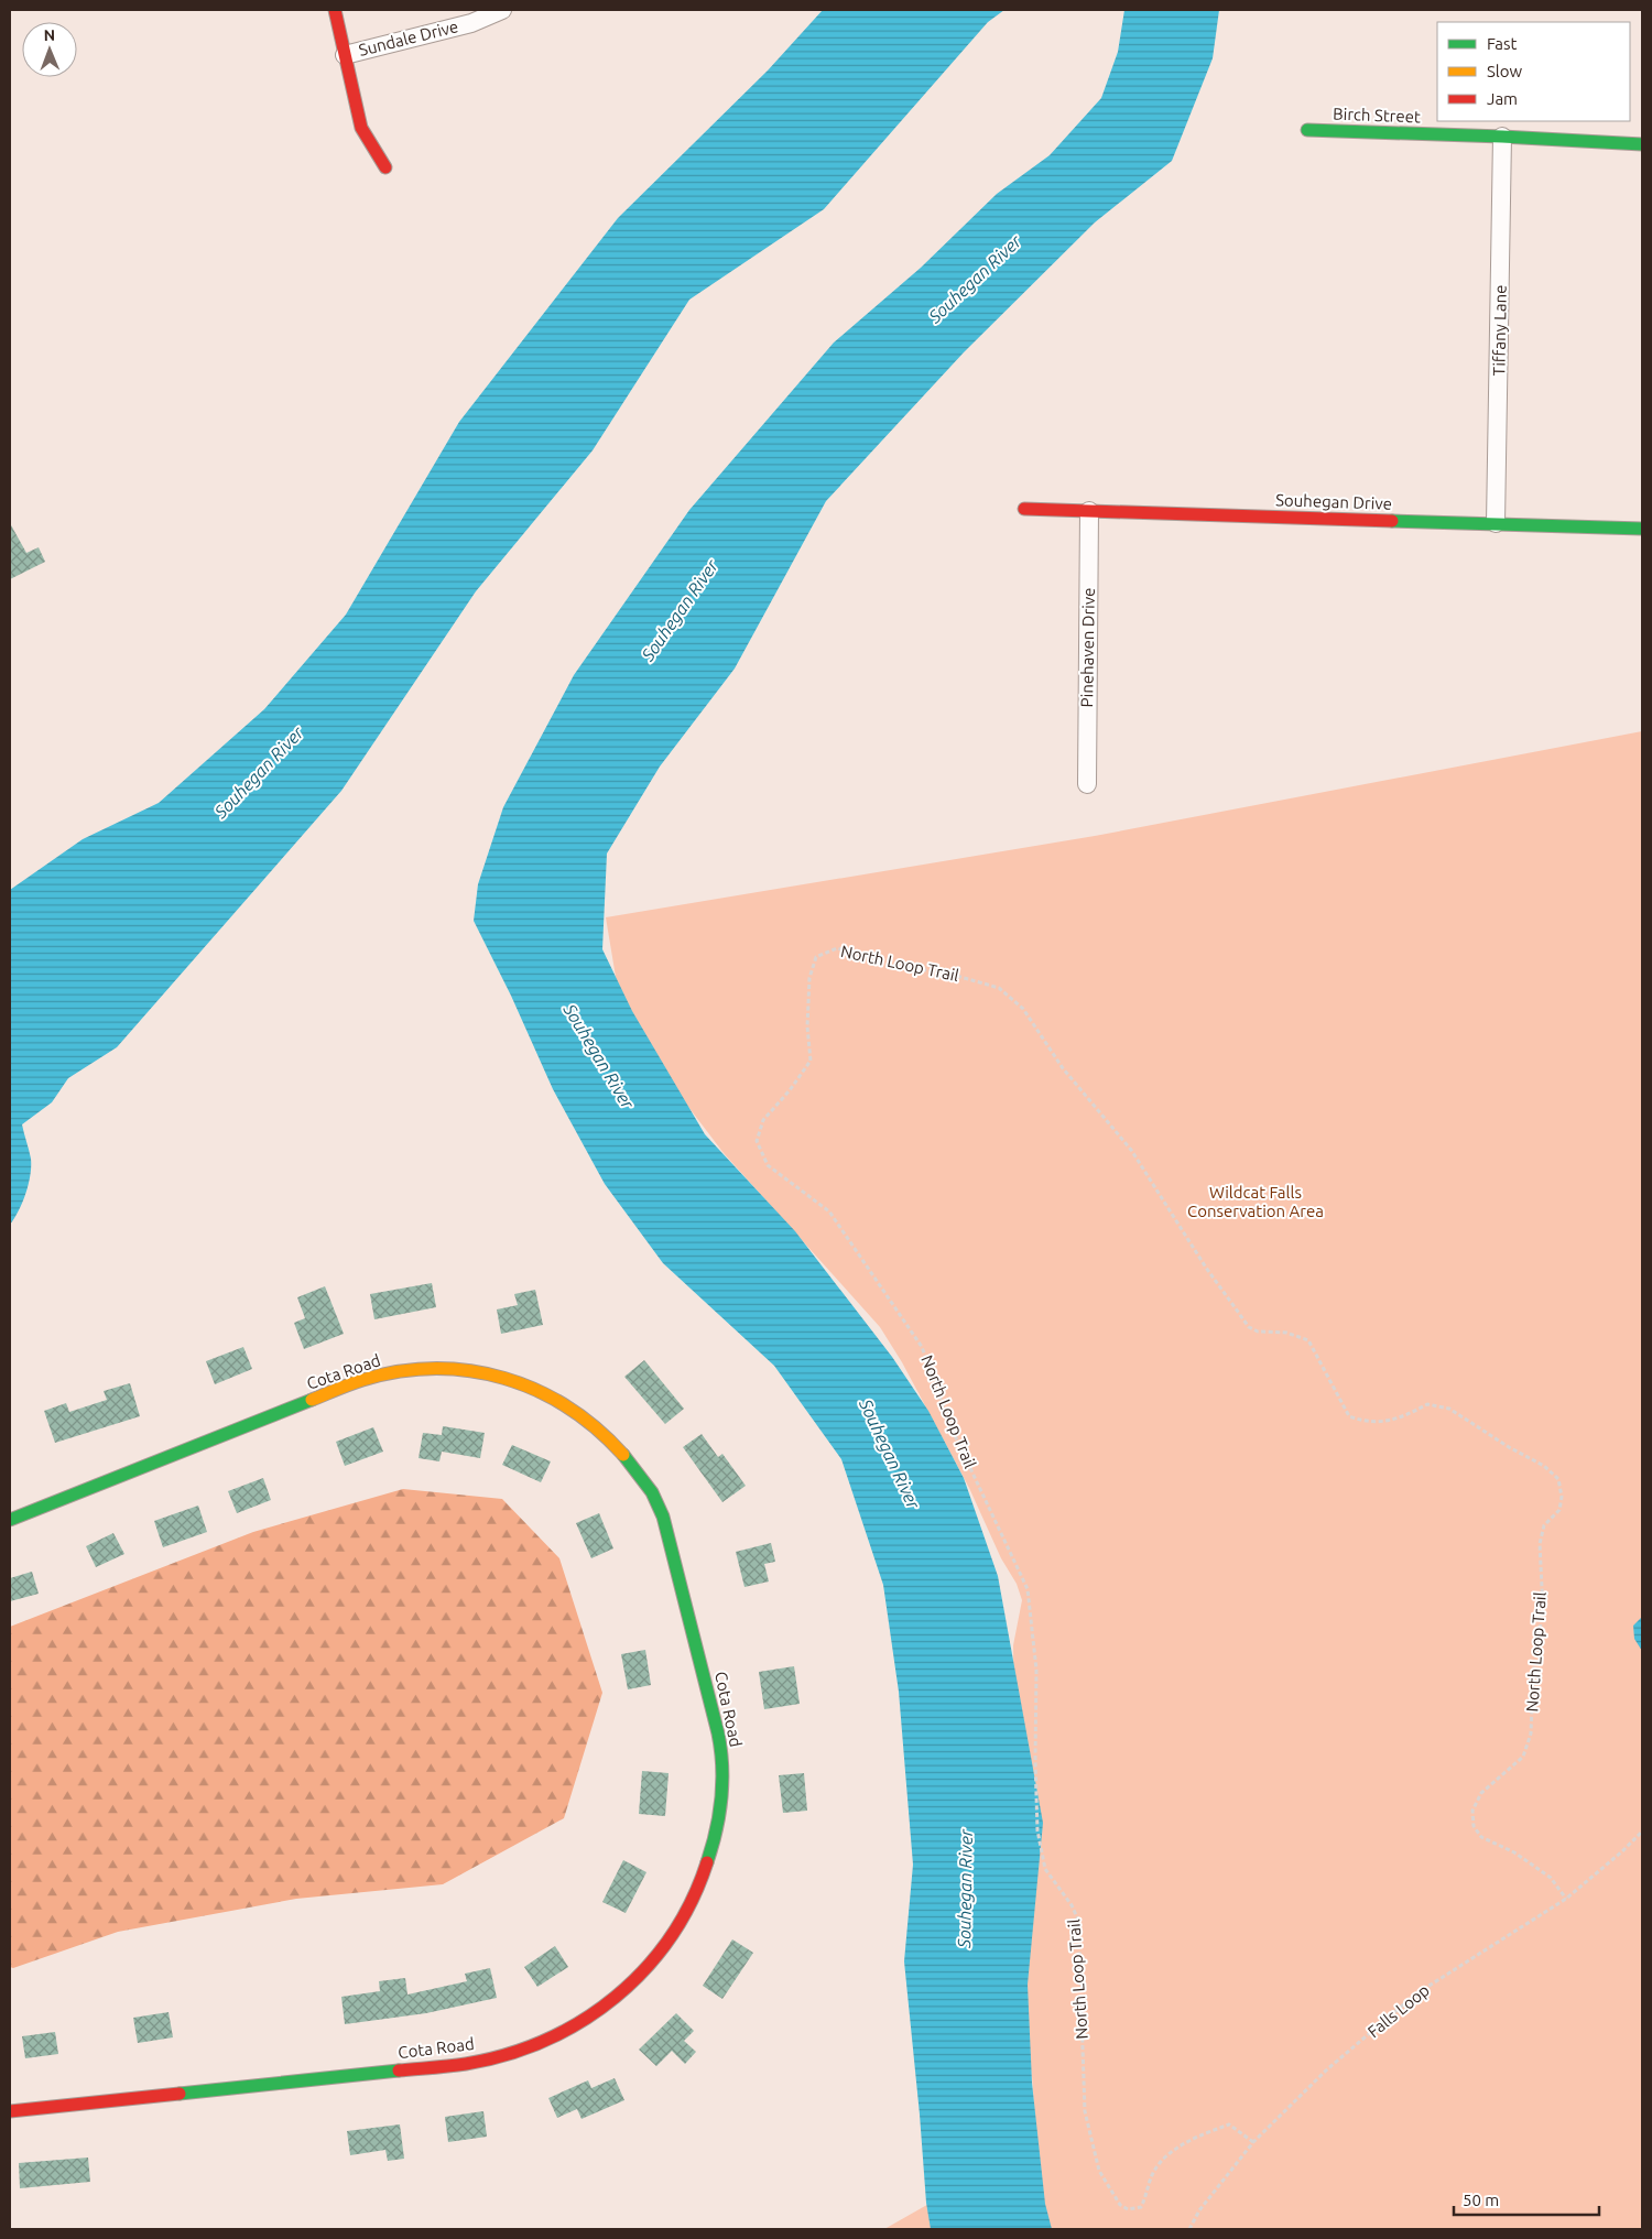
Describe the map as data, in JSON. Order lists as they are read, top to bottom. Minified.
{"streets":{"street":["Sundale Drive","Birch Street","Tiffany Lane","Souhegan Drive","Pinehaven Drive","Cota Road"],"path":["North Loop Trail","Falls Loop"]},"crossings":[["Birch Street","Tiffany Lane"],["Tiffany Lane","Souhegan Drive"],["Souhegan Drive","Pinehaven Drive"],["North Loop Trail","Falls Loop"]],"water":["Souhegan River"],"parks":["Wildcat Falls Conservation Area"],"legend":["Fast","Slow","Jam"],"scale_bar":"50 m","north":"top"}
